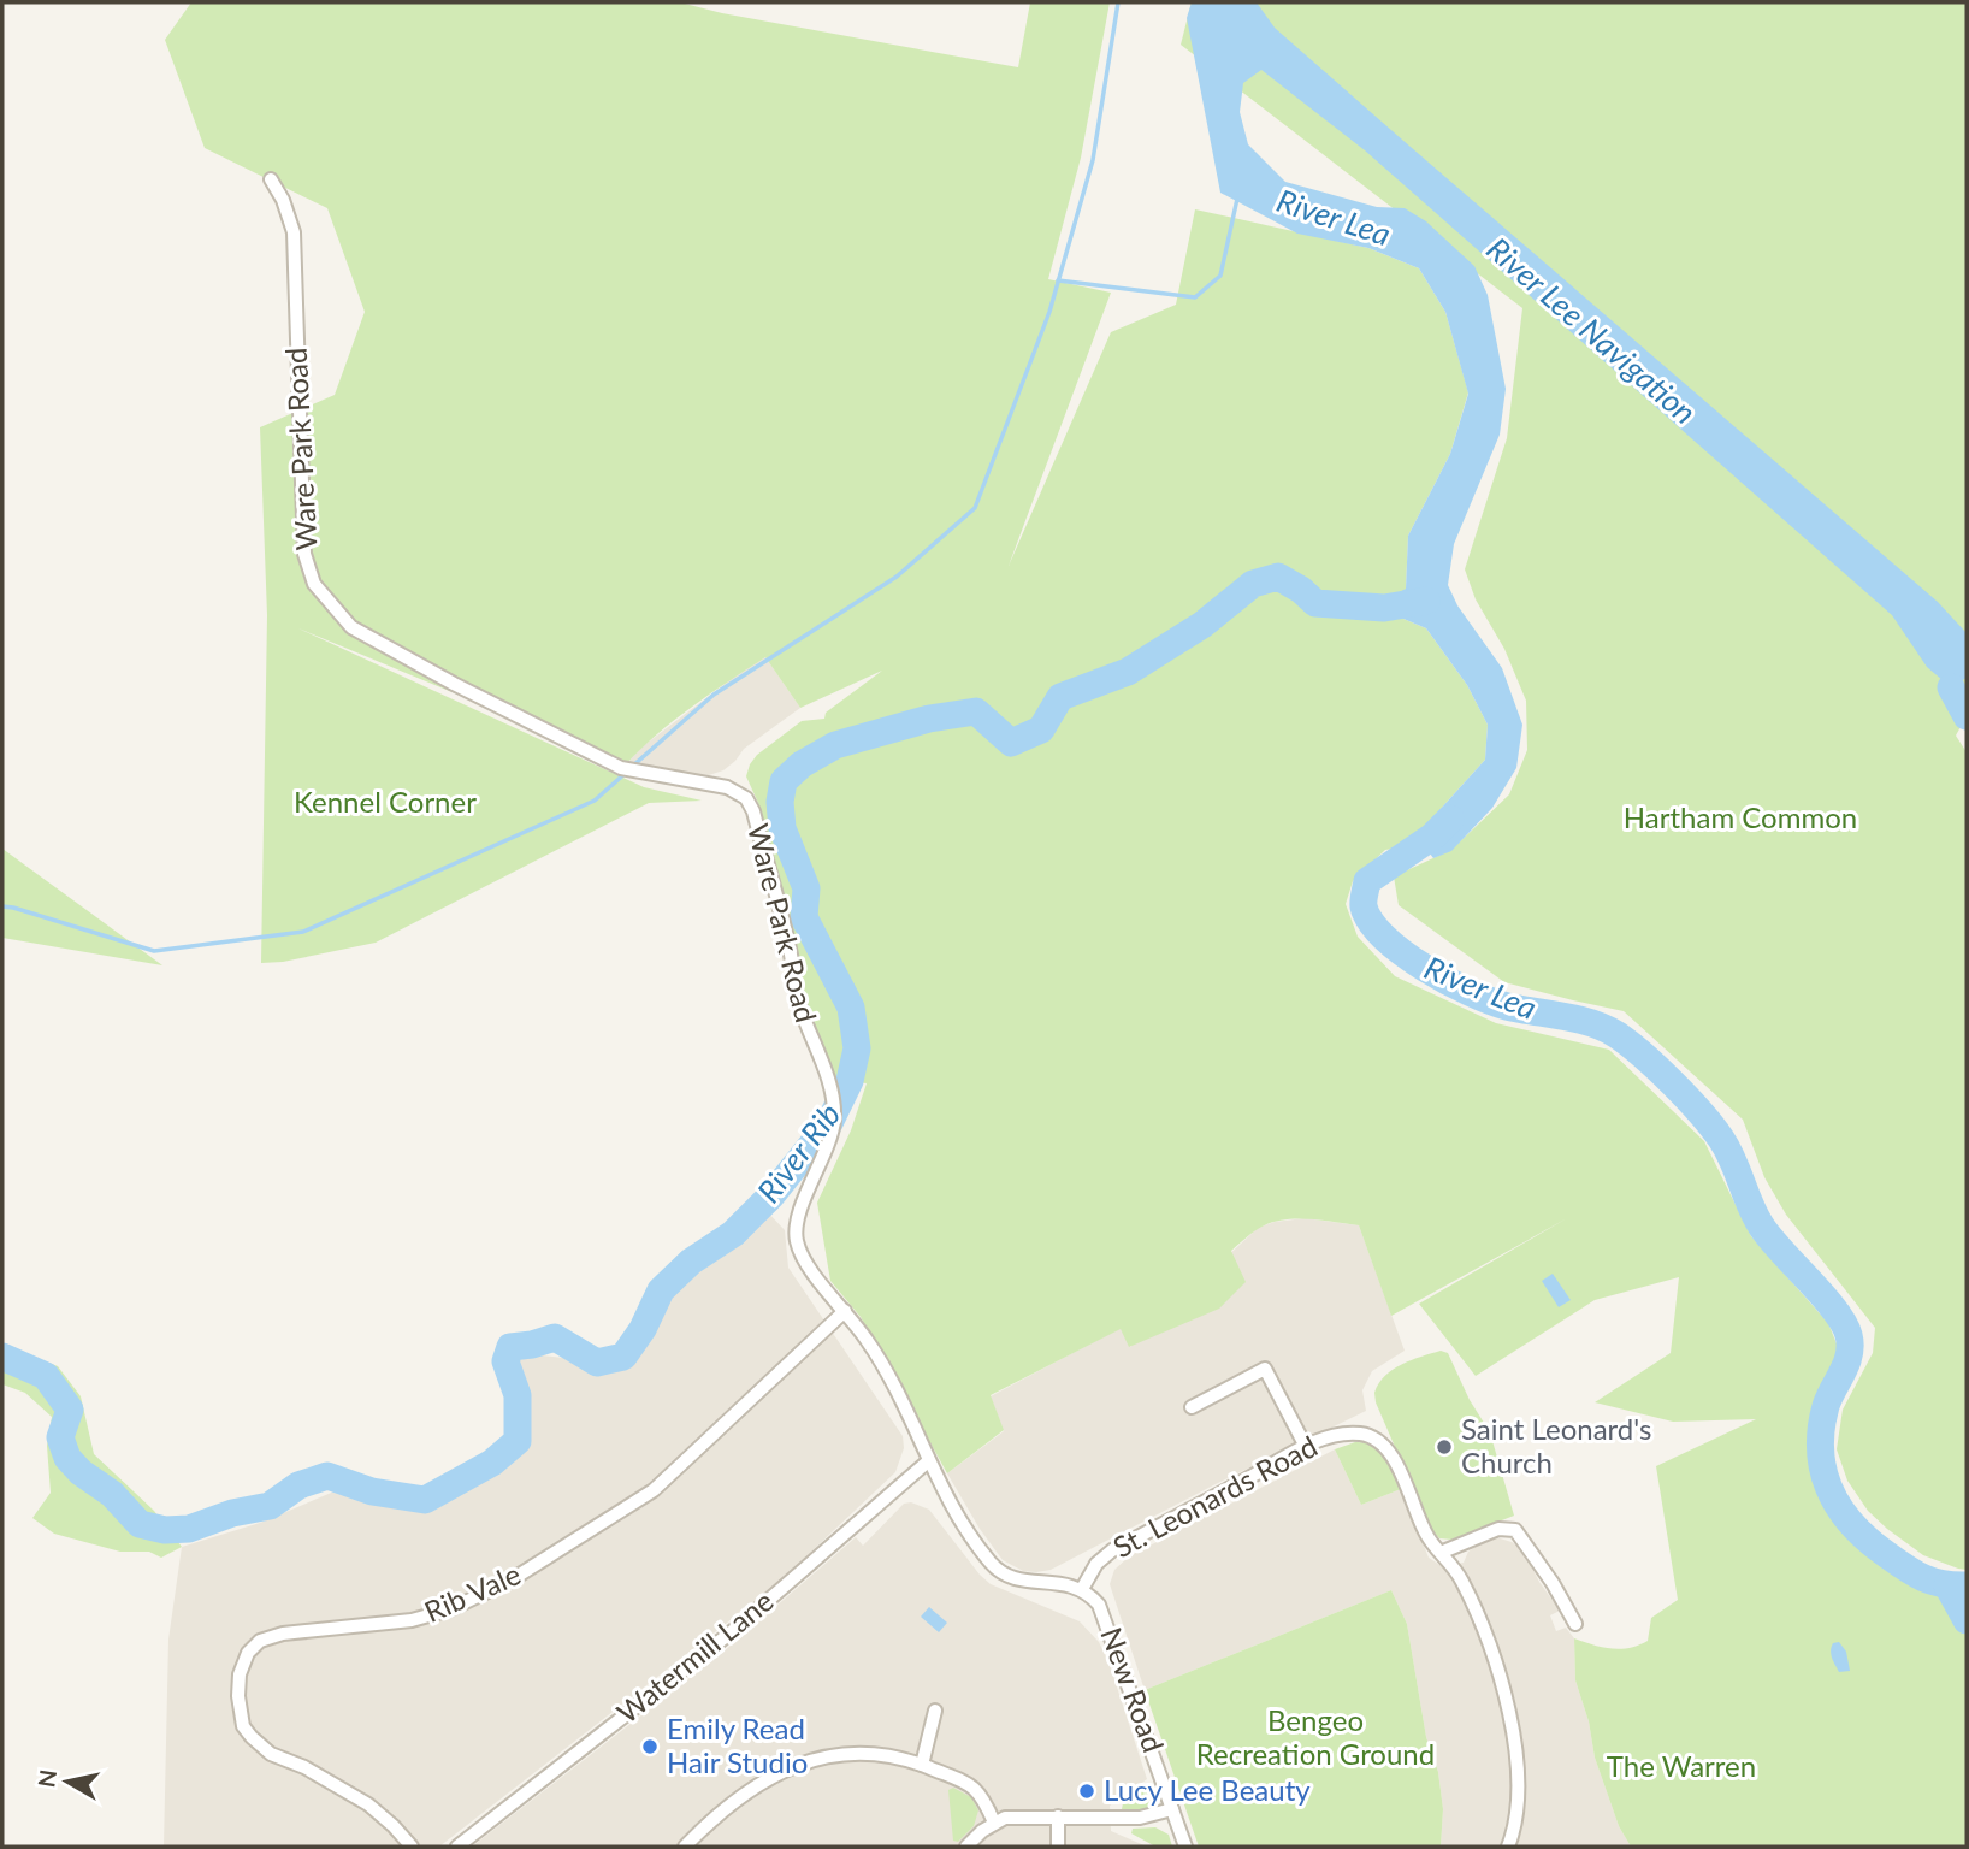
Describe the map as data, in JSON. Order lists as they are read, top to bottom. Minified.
{"streets":{"street":["Ware Park Road","St. Leonards Road","Rib Vale","Watermill Lane","New Road"]},"crossings":[["Ware Park Road","St. Leonards Road"],["Ware Park Road","Rib Vale"],["Ware Park Road","Watermill Lane"],["Ware Park Road","New Road"],["St. Leonards Road","New Road"]],"water":["River Lea","River Lee Navigation","River Rib"],"parks":["Kennel Corner","Hartham Common","Bengeo Recreation Ground","The Warren"],"places":["Saint Leonard's Church","Emily Read Hair Studio","Lucy Lee Beauty"],"north":"left"}
